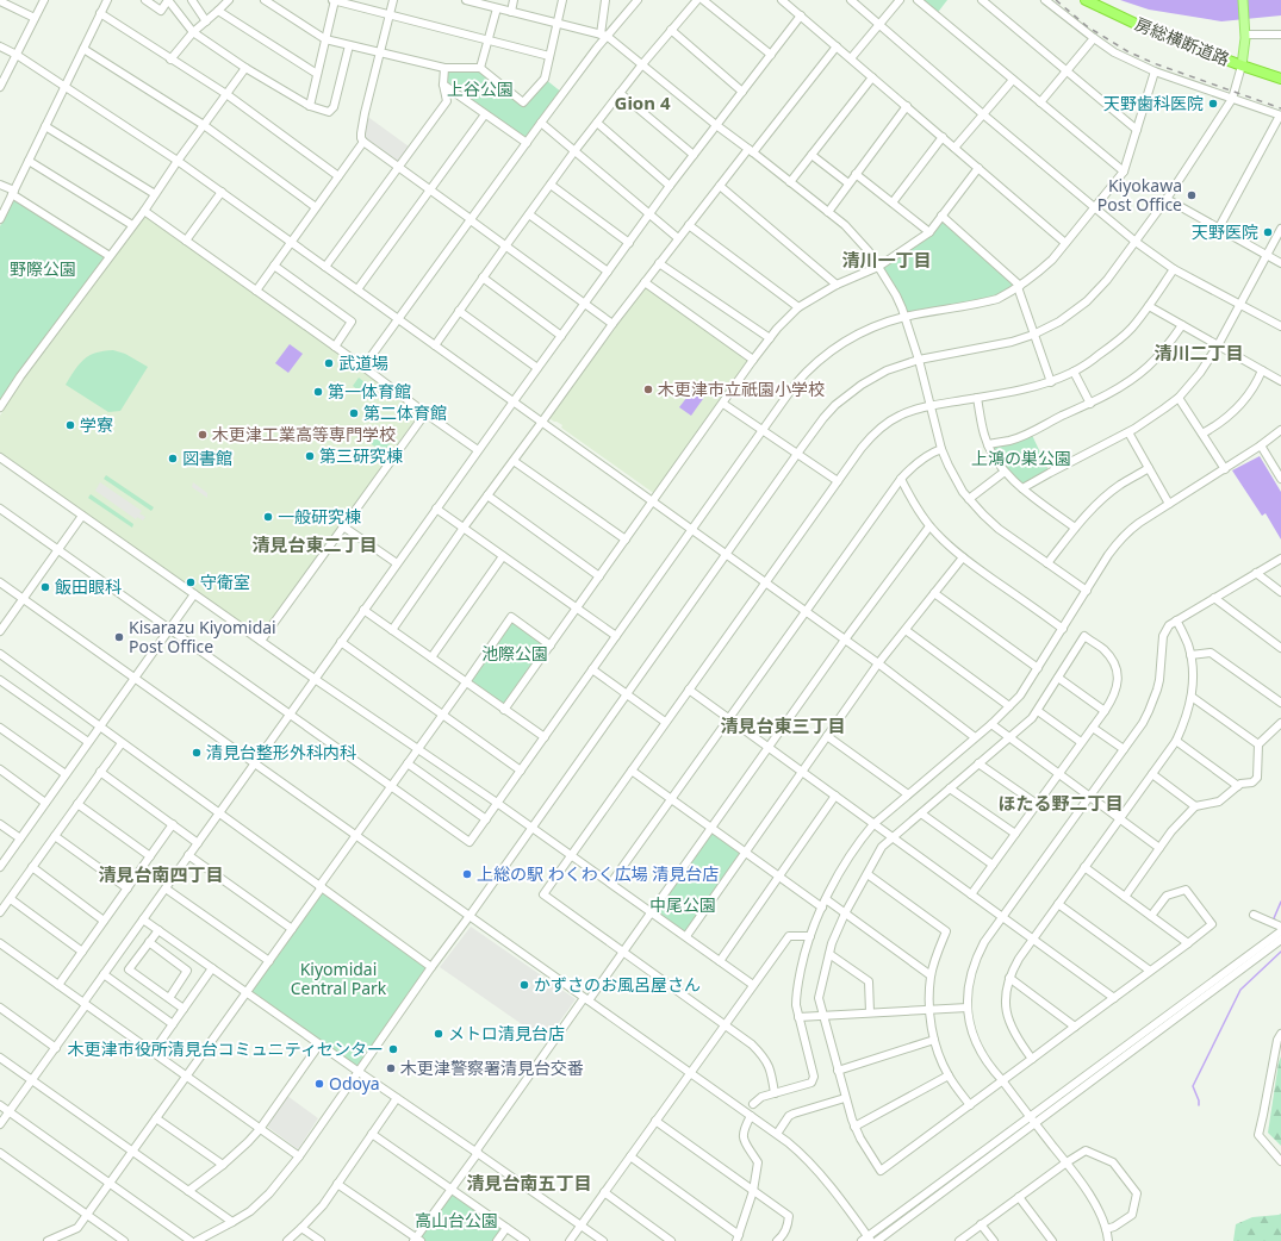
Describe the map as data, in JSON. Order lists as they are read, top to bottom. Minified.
{"streets":{"highway":["房総横断道路"]},"districts":["Gion 4","清川一丁目","清川二丁目","清見台東二丁目","清見台東三丁目","ほたる野二丁目","清見台南四丁目","清見台南五丁目"],"parks":["上谷公園","野際公園","上鴻の巣公園","池際公園","中尾公園","Kiyomidai Central Park","高山台公園"],"places":["天野歯科医院","Kiyokawa Post Office","天野医院","武道場","木更津市立祇園小学校","第一体育館","第二体育館","学寮","木更津工業高等専門学校","第三研究棟","図書館","一般研究棟","守衛室","飯田眼科","Kisarazu Kiyomidai Post Office","清見台整形外科内科","上総の駅 わくわく広場 清見台店","かずさのお風呂屋さん","メトロ清見台店","木更津市役所清見台コミュニティセンター","木更津警察署清見台交番","Odoya"]}
